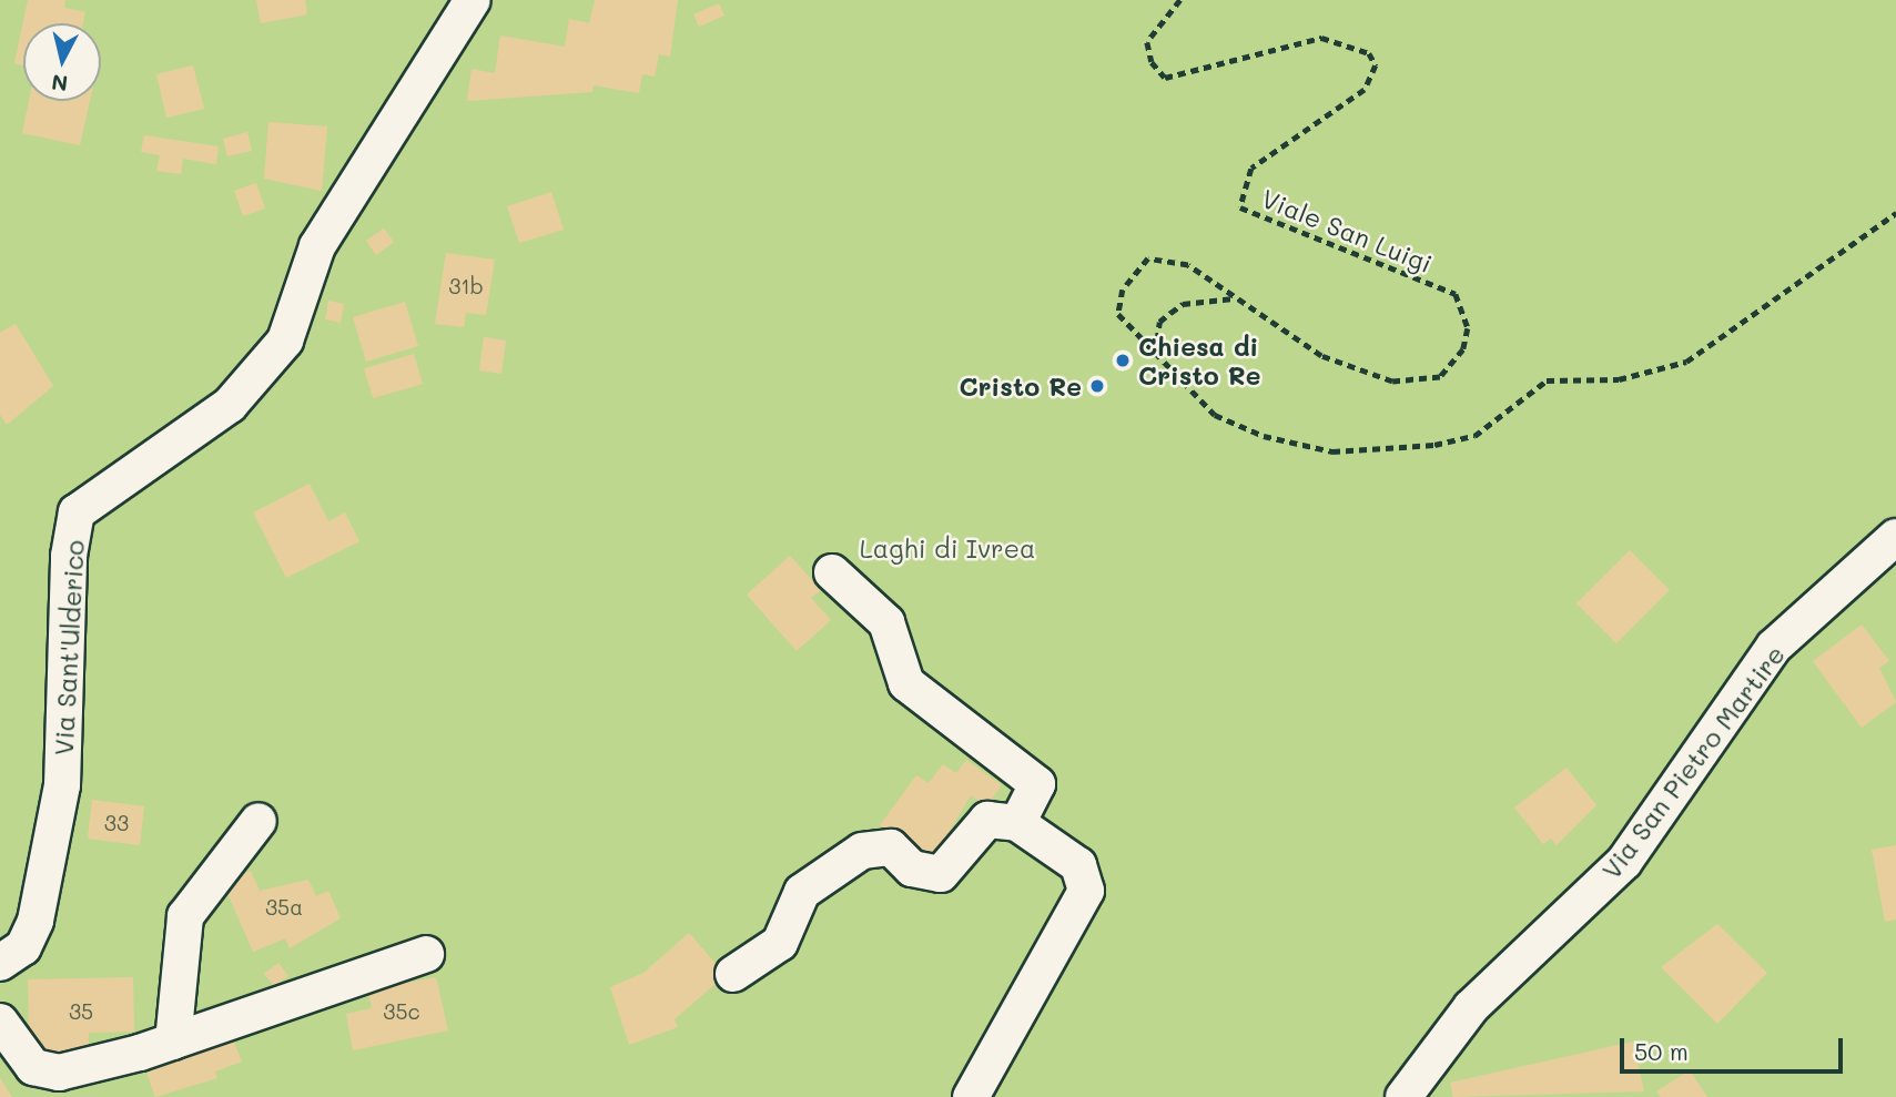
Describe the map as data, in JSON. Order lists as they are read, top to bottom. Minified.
{"streets":{"street":["Via Sant'Ulderico","Via San Pietro Martire"],"path":["Viale San Luigi"]},"parks":["Laghi di Ivrea"],"places":["Chiesa di Cristo Re","Cristo Re"],"house_numbers":["31b","33","35a","35","35c"],"scale_bar":"50 m","north":"bottom"}
